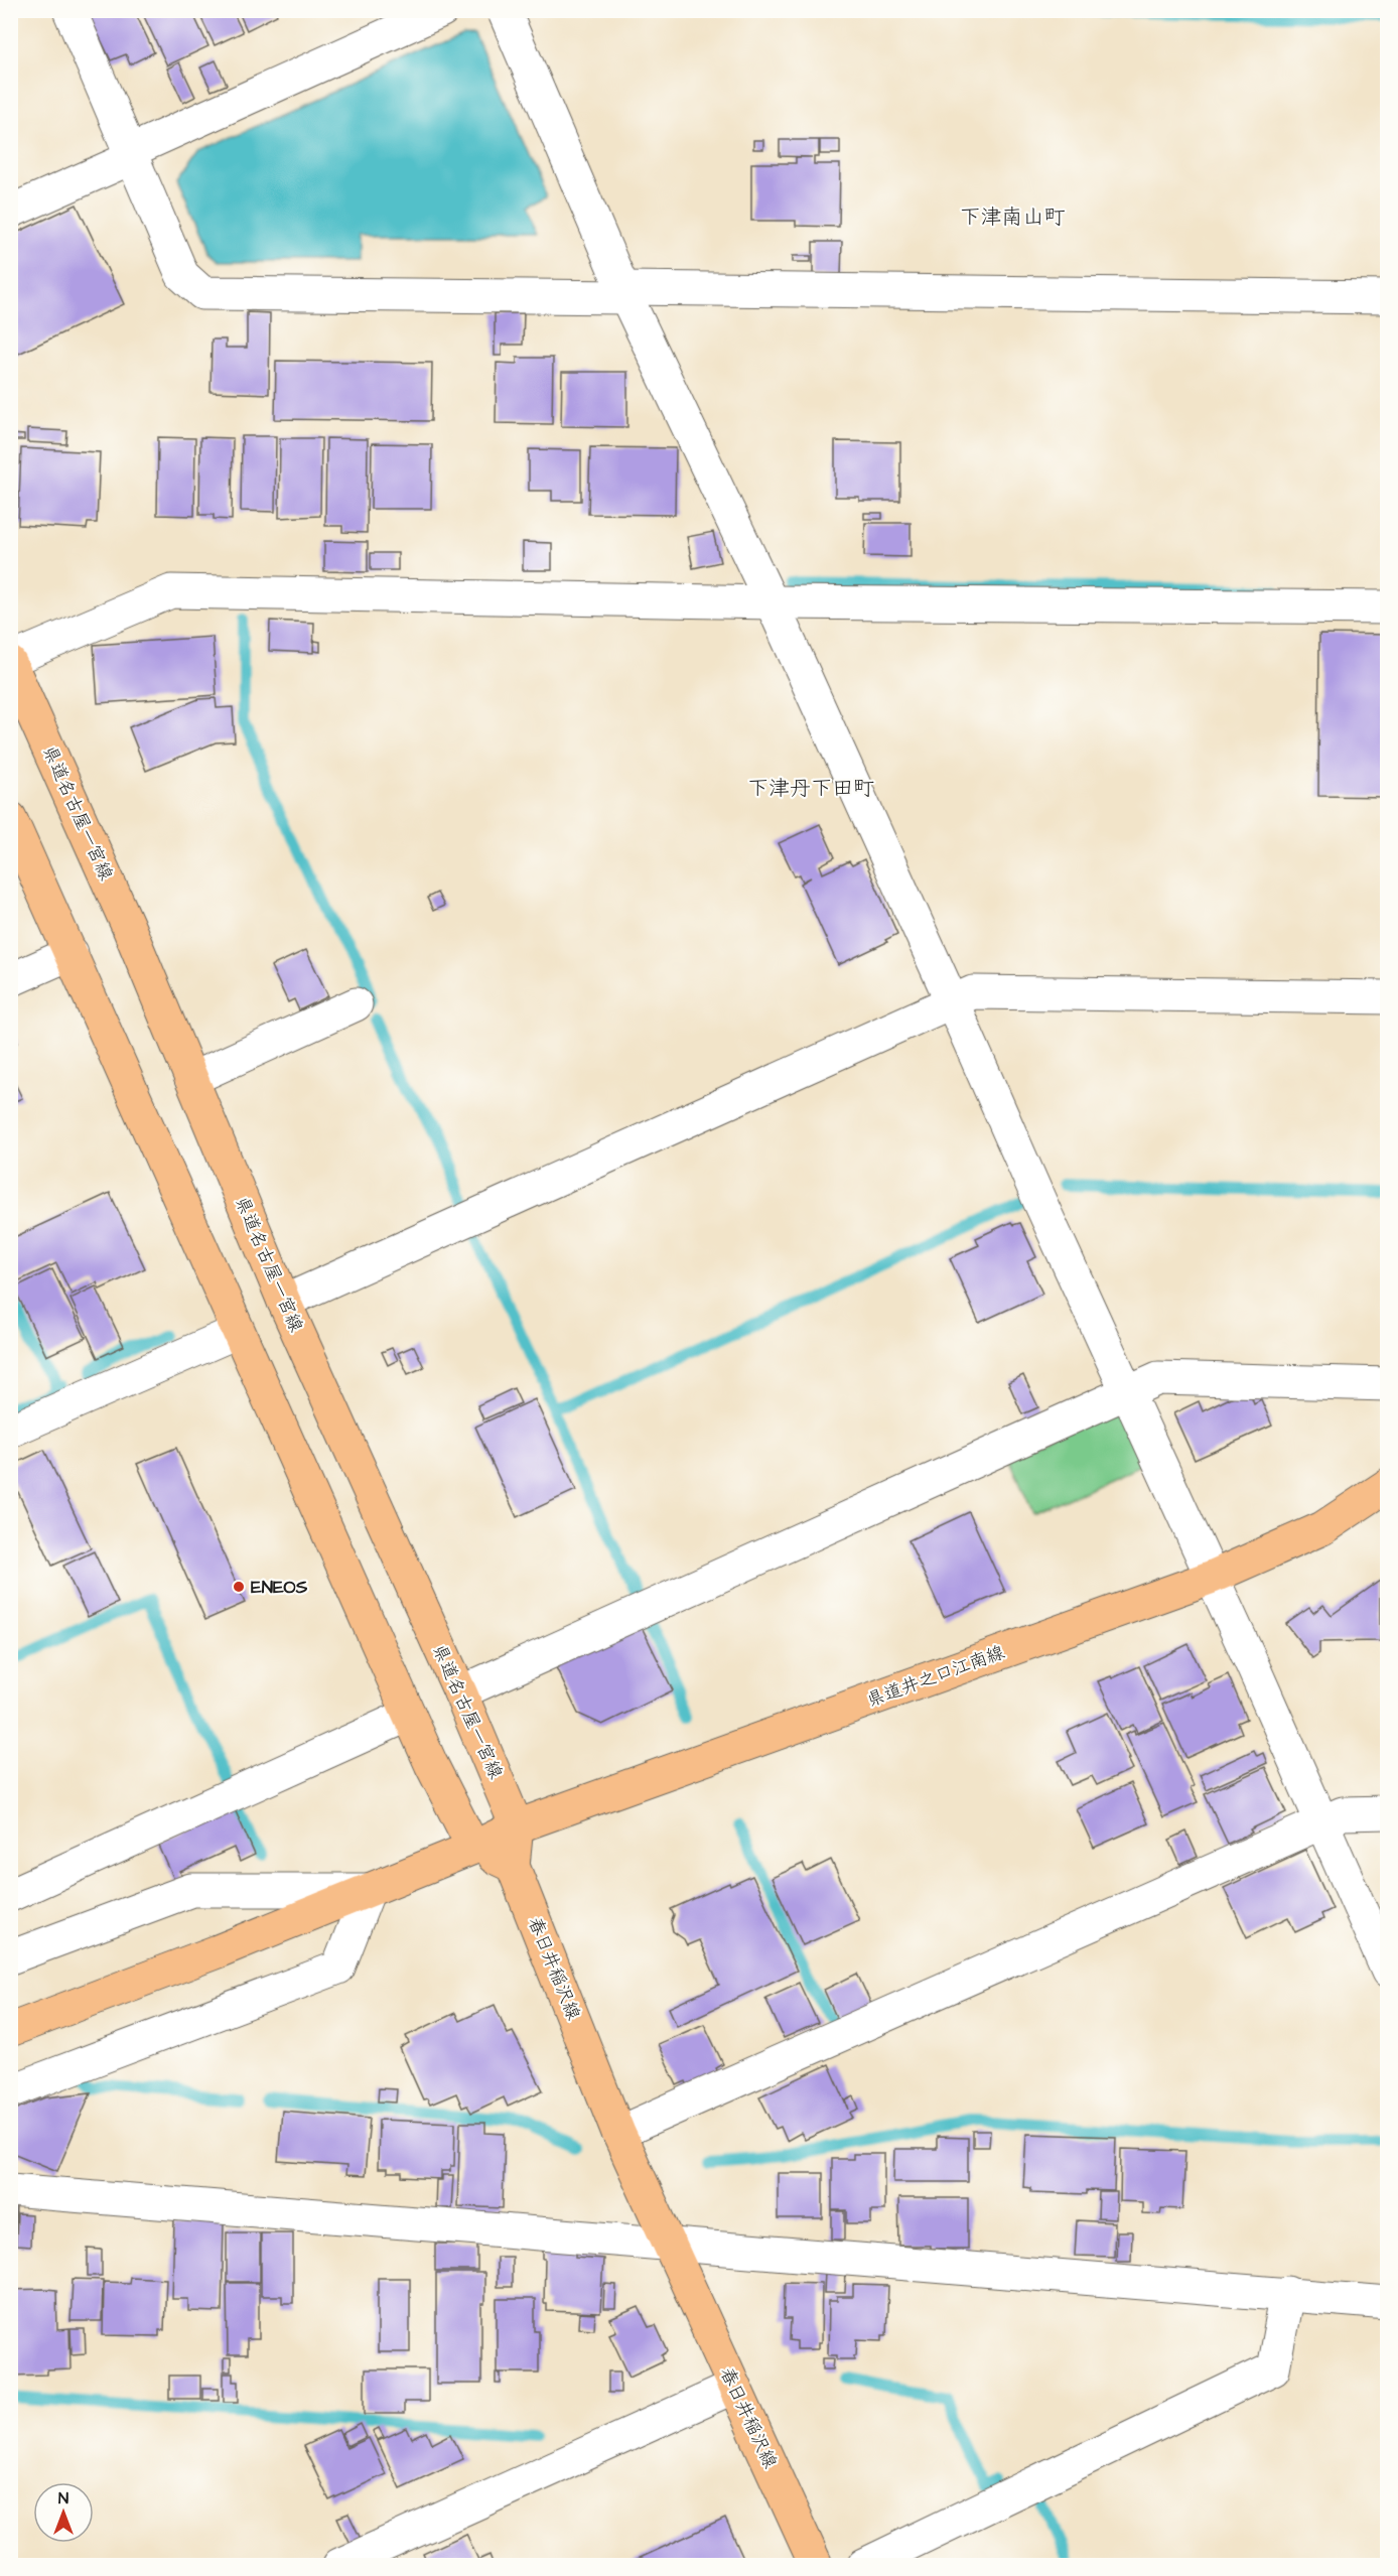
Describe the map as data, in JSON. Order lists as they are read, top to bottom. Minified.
{"streets":{"main road":["県道名古屋一宮線","県道井之口江南線","春日井稲沢線"]},"crossings":[["県道名古屋一宮線","県道井之口江南線"],["県道名古屋一宮線","春日井稲沢線"]],"districts":["下津南山町","下津丹下田町"],"places":["ENEOS"],"north":"top"}
